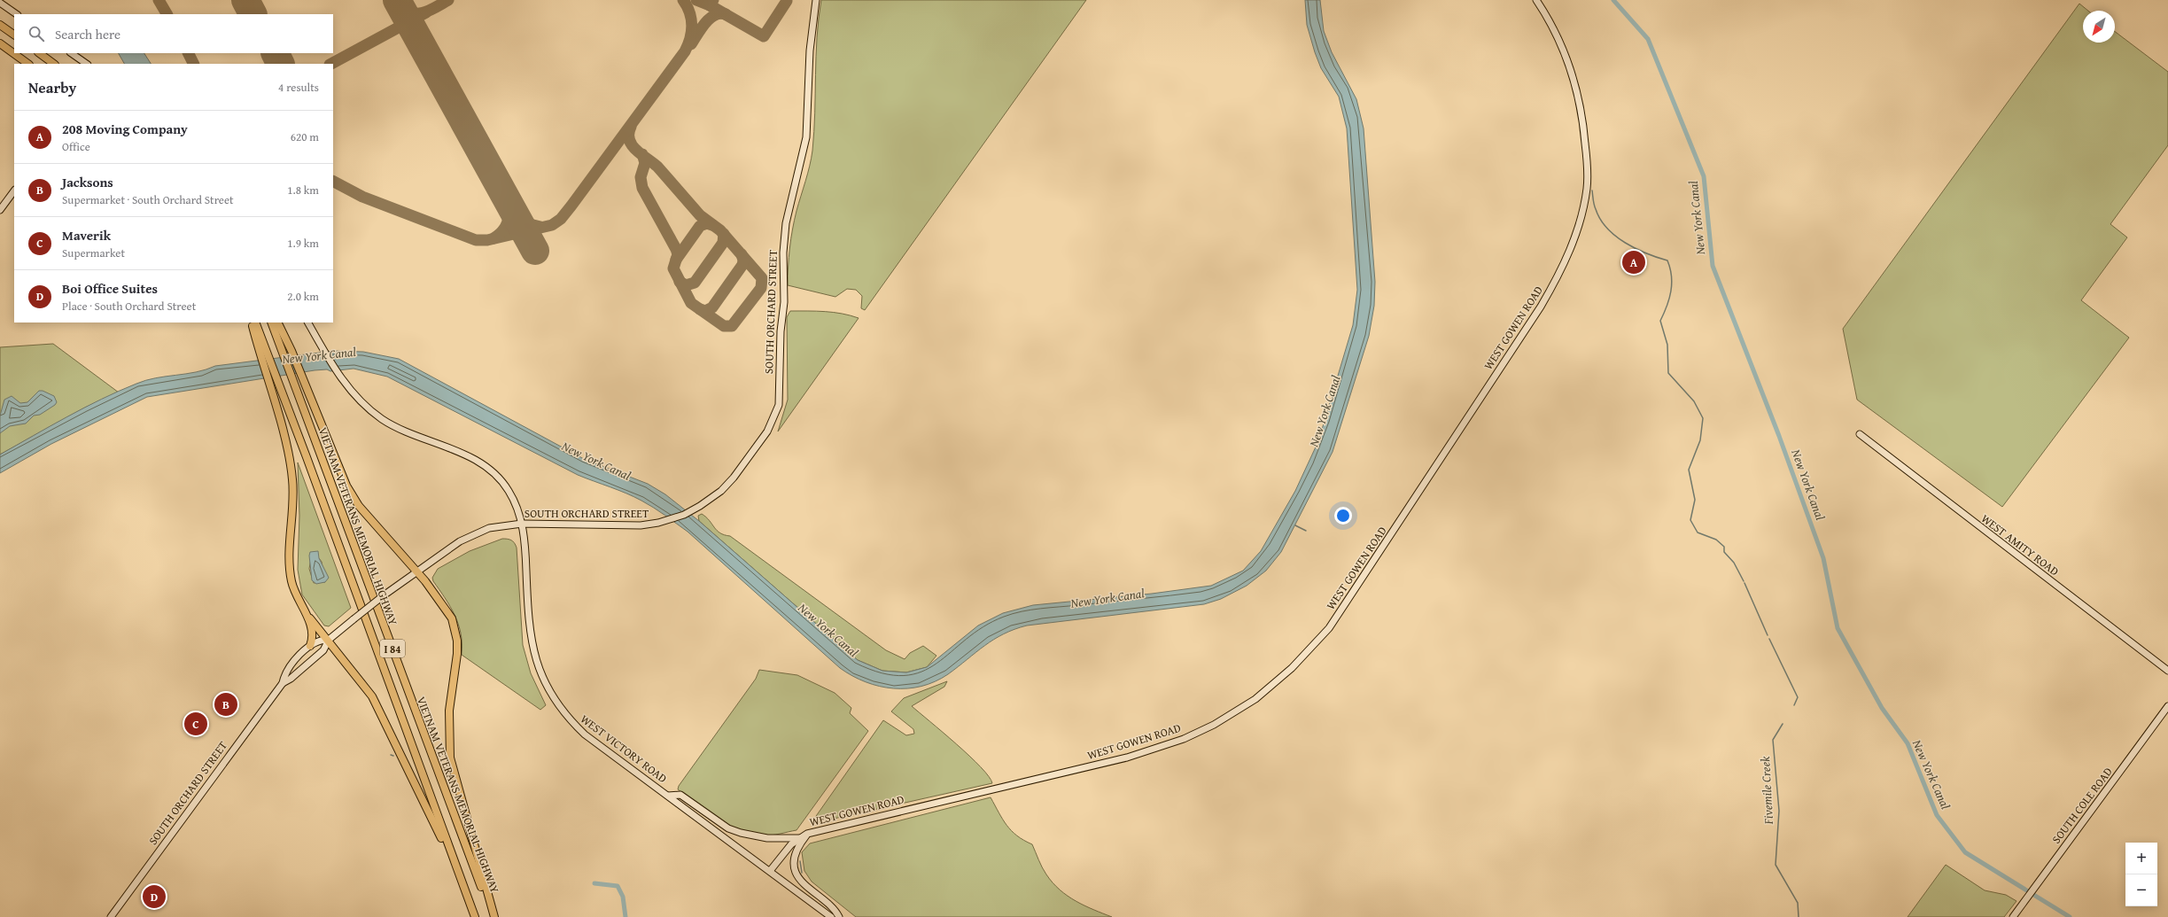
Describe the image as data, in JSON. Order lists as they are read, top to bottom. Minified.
{"streets":{"highway":["VIETNAM VETERANS MEMORIAL HIGHWAY","I 84"],"main road":["SOUTH ORCHARD STREET","WEST GOWEN ROAD","WEST AMITY ROAD","WEST VICTORY ROAD","SOUTH COLE ROAD"]},"crossings":[["SOUTH ORCHARD STREET","WEST VICTORY ROAD"],["WEST GOWEN ROAD","WEST VICTORY ROAD"]],"water":["New York Canal","Fivemile Creek"],"north":"bottom left","page":{"search":"Search here","heading":["Nearby","4 results"],"list":[{"mark":"A","name":"208 Moving Company","note":"Office","value":"620 m"},{"mark":"B","name":"Jacksons","note":"Supermarket · South Orchard Street","value":"1.8 km"},{"mark":"C","name":"Maverik","note":"Supermarket","value":"1.9 km"},{"mark":"D","name":"Boi Office Suites","note":"Place · South Orchard Street","value":"2.0 km"}],"pins":["A","B","C","D"],"map_buttons":["+","−"]}}
